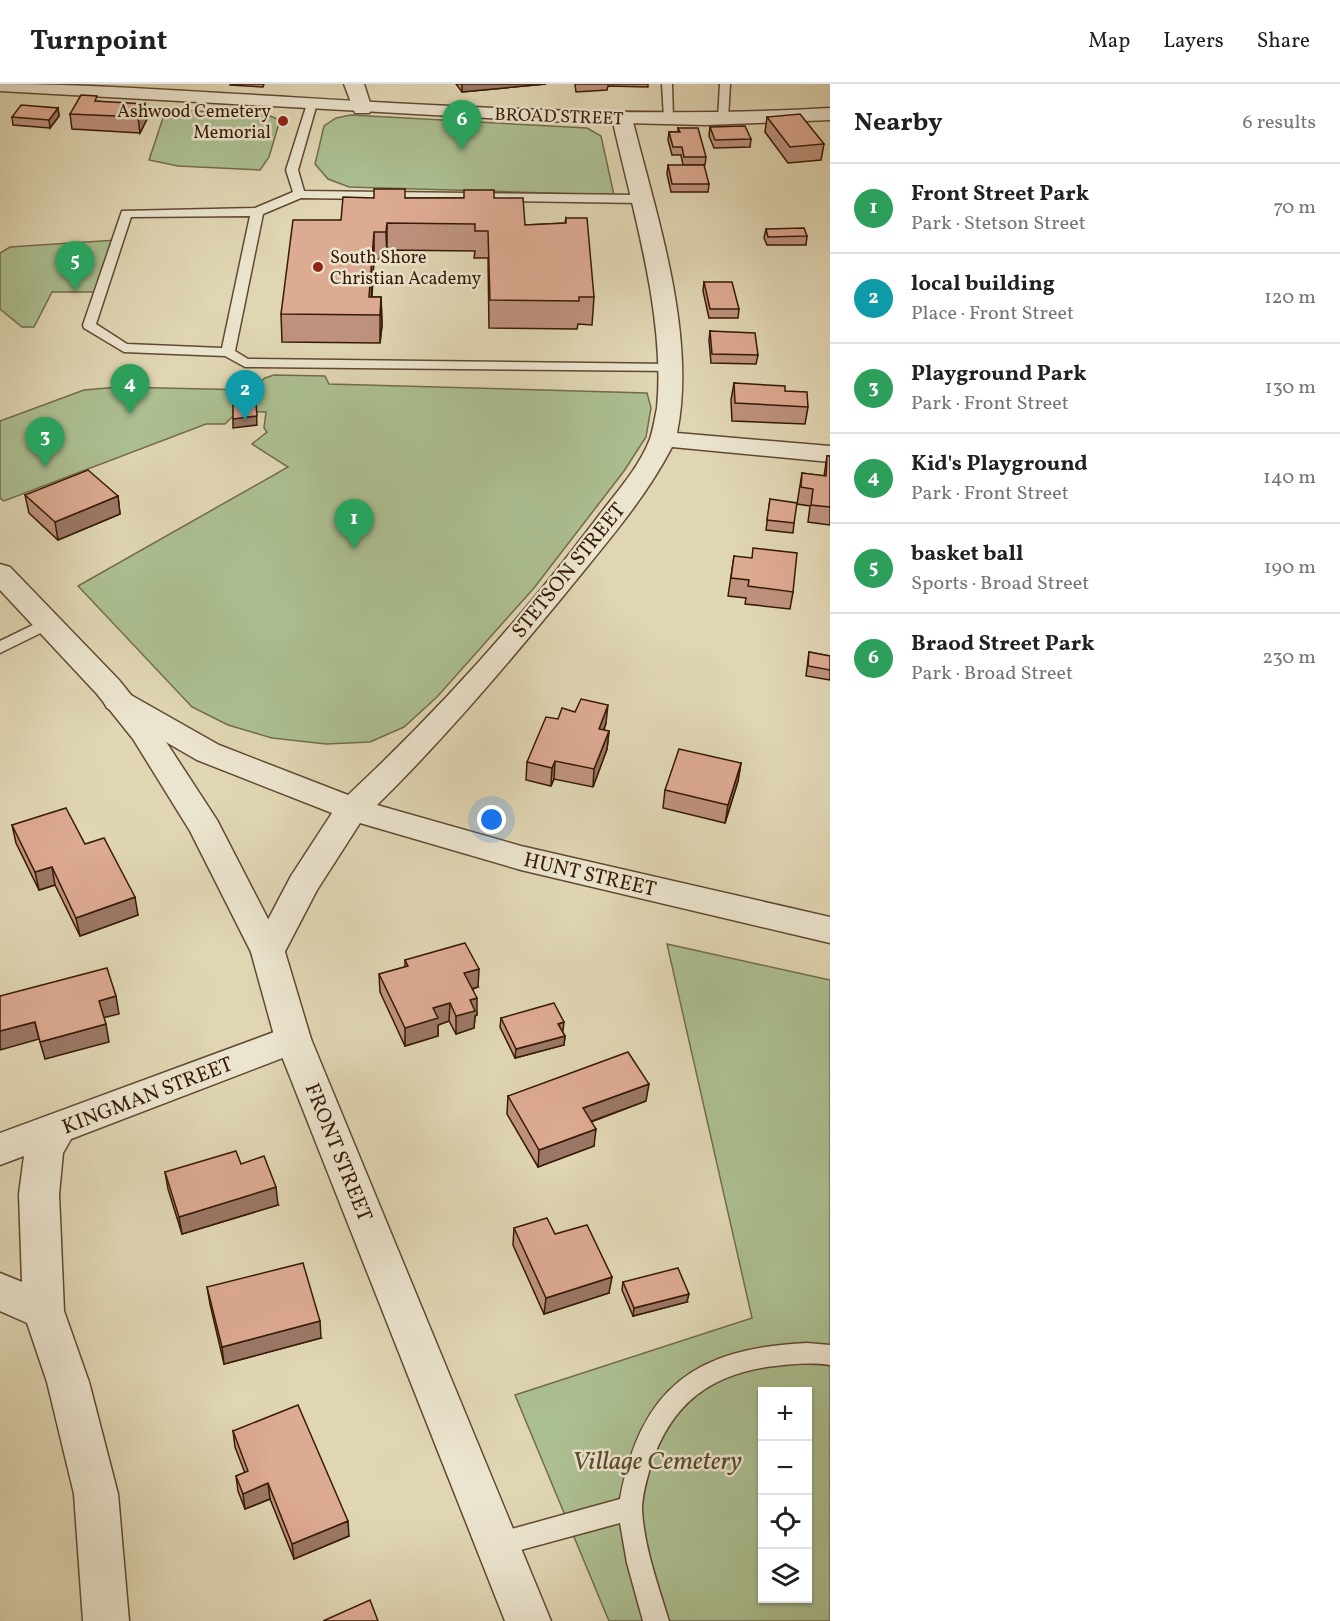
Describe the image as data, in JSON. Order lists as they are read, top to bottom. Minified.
{"streets":{"street":["BROAD STREET","STETSON STREET","HUNT STREET","KINGMAN STREET","FRONT STREET"]},"crossings":[["BROAD STREET","STETSON STREET"],["STETSON STREET","HUNT STREET"],["STETSON STREET","FRONT STREET"],["HUNT STREET","FRONT STREET"],["KINGMAN STREET","FRONT STREET"]],"parks":["Village Cemetery"],"places":["Ashwood Cemetery Memorial","South Shore Christian Academy"],"page":{"header":"Turnpoint","nav":["Map","Layers","Share"],"heading":["Nearby","6 results"],"pins":["6","5","4","2","3","1"],"list":[{"mark":"1","name":"Front Street Park","note":"Park · Stetson Street","value":"70 m"},{"mark":"2","name":"local building","note":"Place · Front Street","value":"120 m"},{"mark":"3","name":"Playground Park","note":"Park · Front Street","value":"130 m"},{"mark":"4","name":"Kid's Playground","note":"Park · Front Street","value":"140 m"},{"mark":"5","name":"basket ball","note":"Sports · Broad Street","value":"190 m"},{"mark":"6","name":"Braod Street Park","note":"Park · Broad Street","value":"230 m"}],"map_buttons":["+","−"]}}
